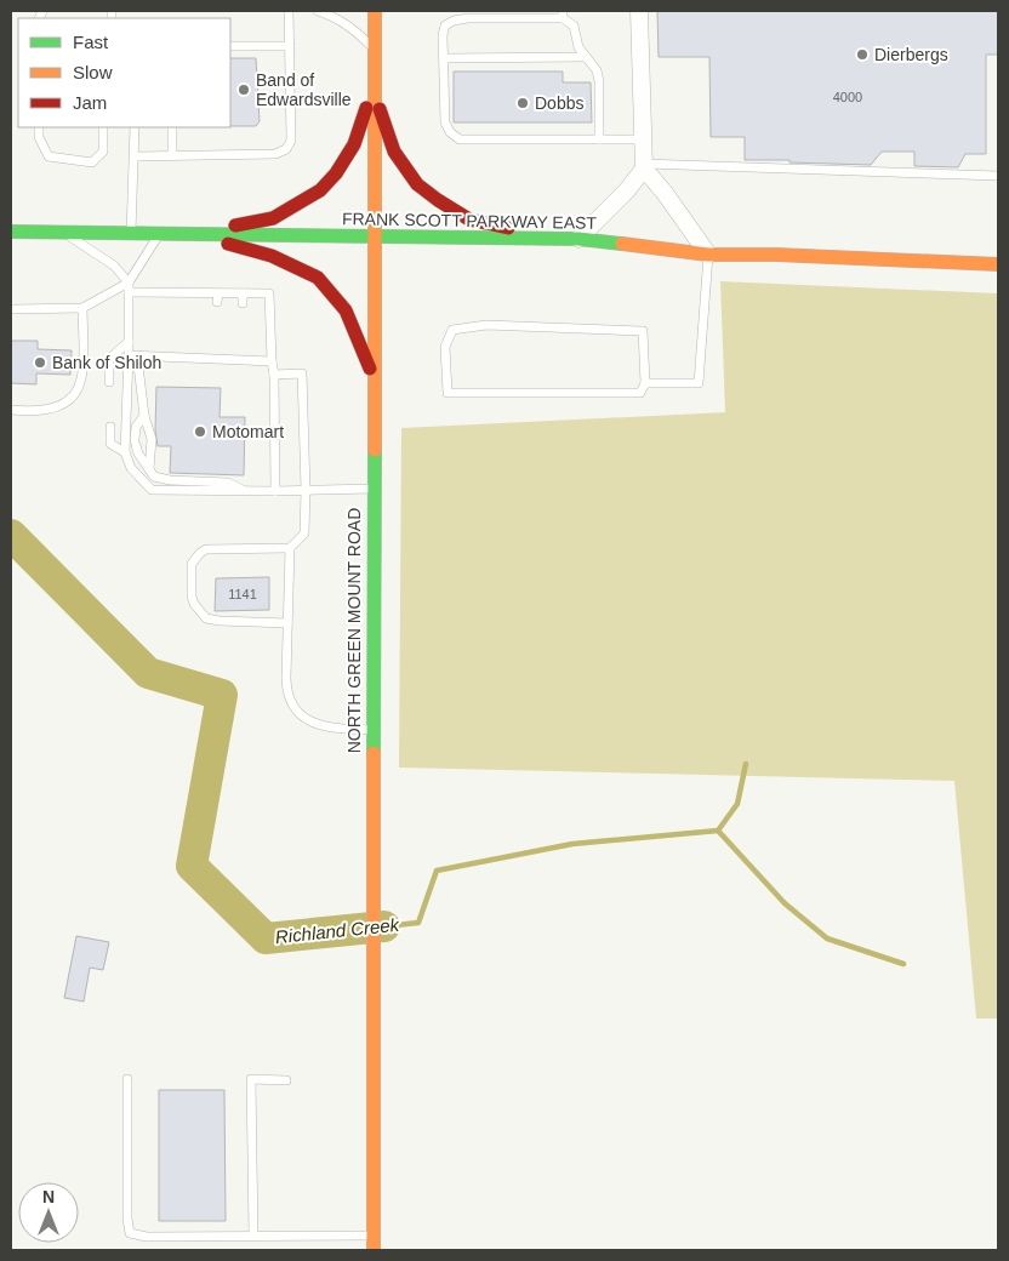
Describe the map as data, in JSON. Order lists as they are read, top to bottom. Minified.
{"streets":{"main road":["FRANK SCOTT PARKWAY EAST","NORTH GREEN MOUNT ROAD"]},"crossings":[["FRANK SCOTT PARKWAY EAST","NORTH GREEN MOUNT ROAD"]],"water":["Richland Creek"],"places":["Dierbergs","Band of Edwardsville","Dobbs","Bank of Shiloh","Motomart"],"house_numbers":["4000","1141"],"legend":["Fast","Slow","Jam"],"north":"top"}
